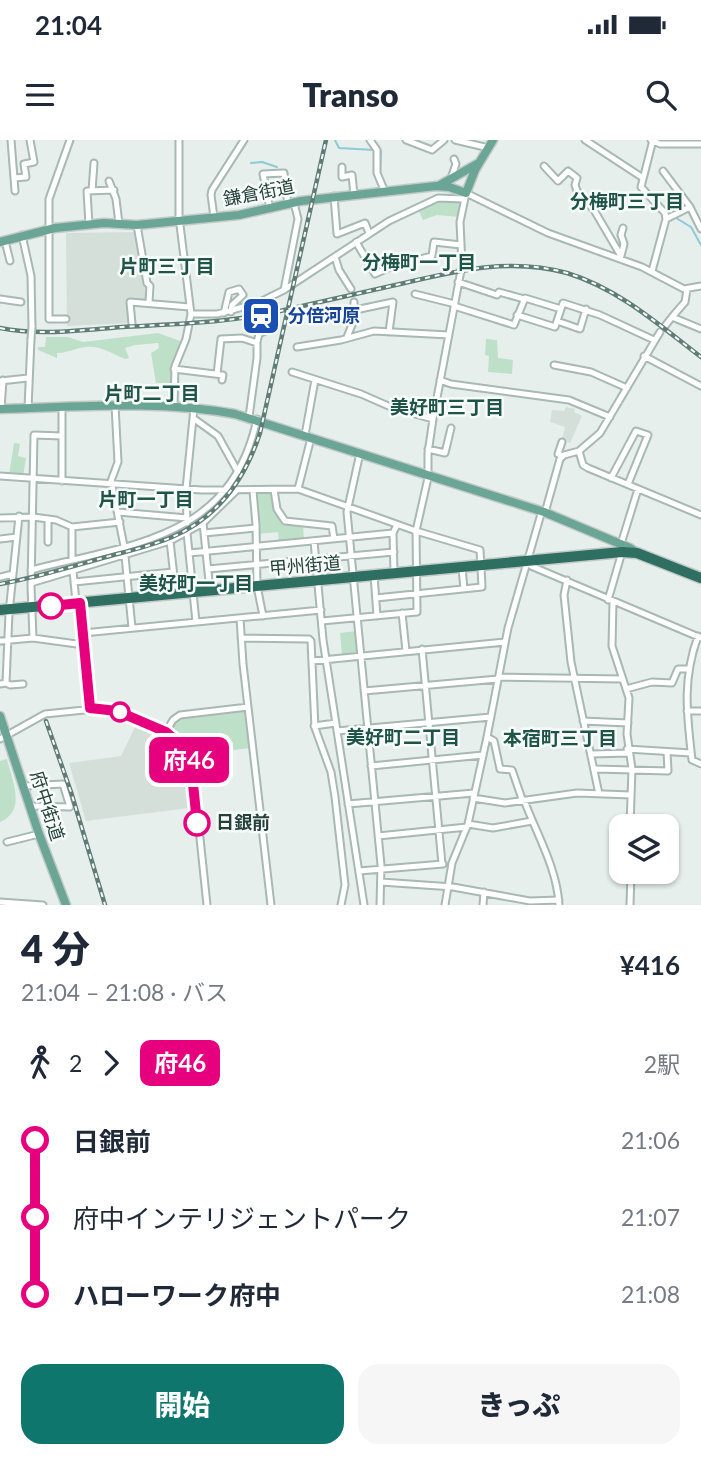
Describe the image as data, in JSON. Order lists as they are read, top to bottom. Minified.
{"streets":{"highway":["甲州街道"],"main road":["鎌倉街道","府中街道"]},"districts":["分梅町三丁目","分梅町一丁目","片町三丁目","片町二丁目","美好町三丁目","片町一丁目","美好町一丁目","美好町二丁目","本宿町三丁目"],"places":{"station":["分倍河原"],"other":["日銀前"]},"lines":["bus line 府46"],"page":{"status":"21:04","header":"Transo","on_map":"府46","heading":["4 分","21:04 – 21:08 · バス","¥416"],"legs":["2","府46","2駅"],"list":[{"name":"日銀前","value":"21:06"},{"name":"府中インテリジェントパーク","value":"21:07"},{"name":"ハローワーク府中","value":"21:08"}],"buttons":["開始","きっぷ"]}}
